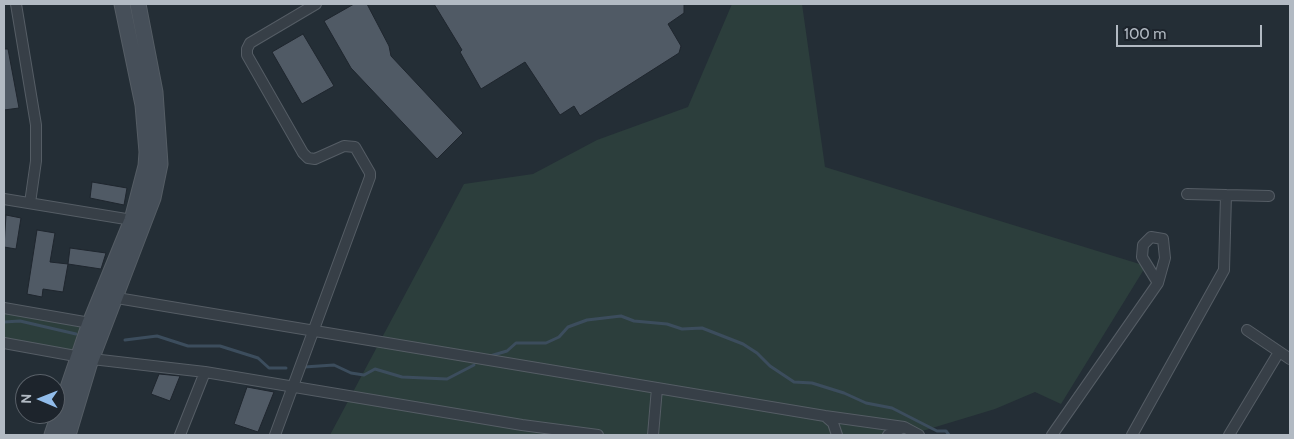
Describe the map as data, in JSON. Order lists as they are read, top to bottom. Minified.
{"scale_bar":"100 m","north":"left"}
